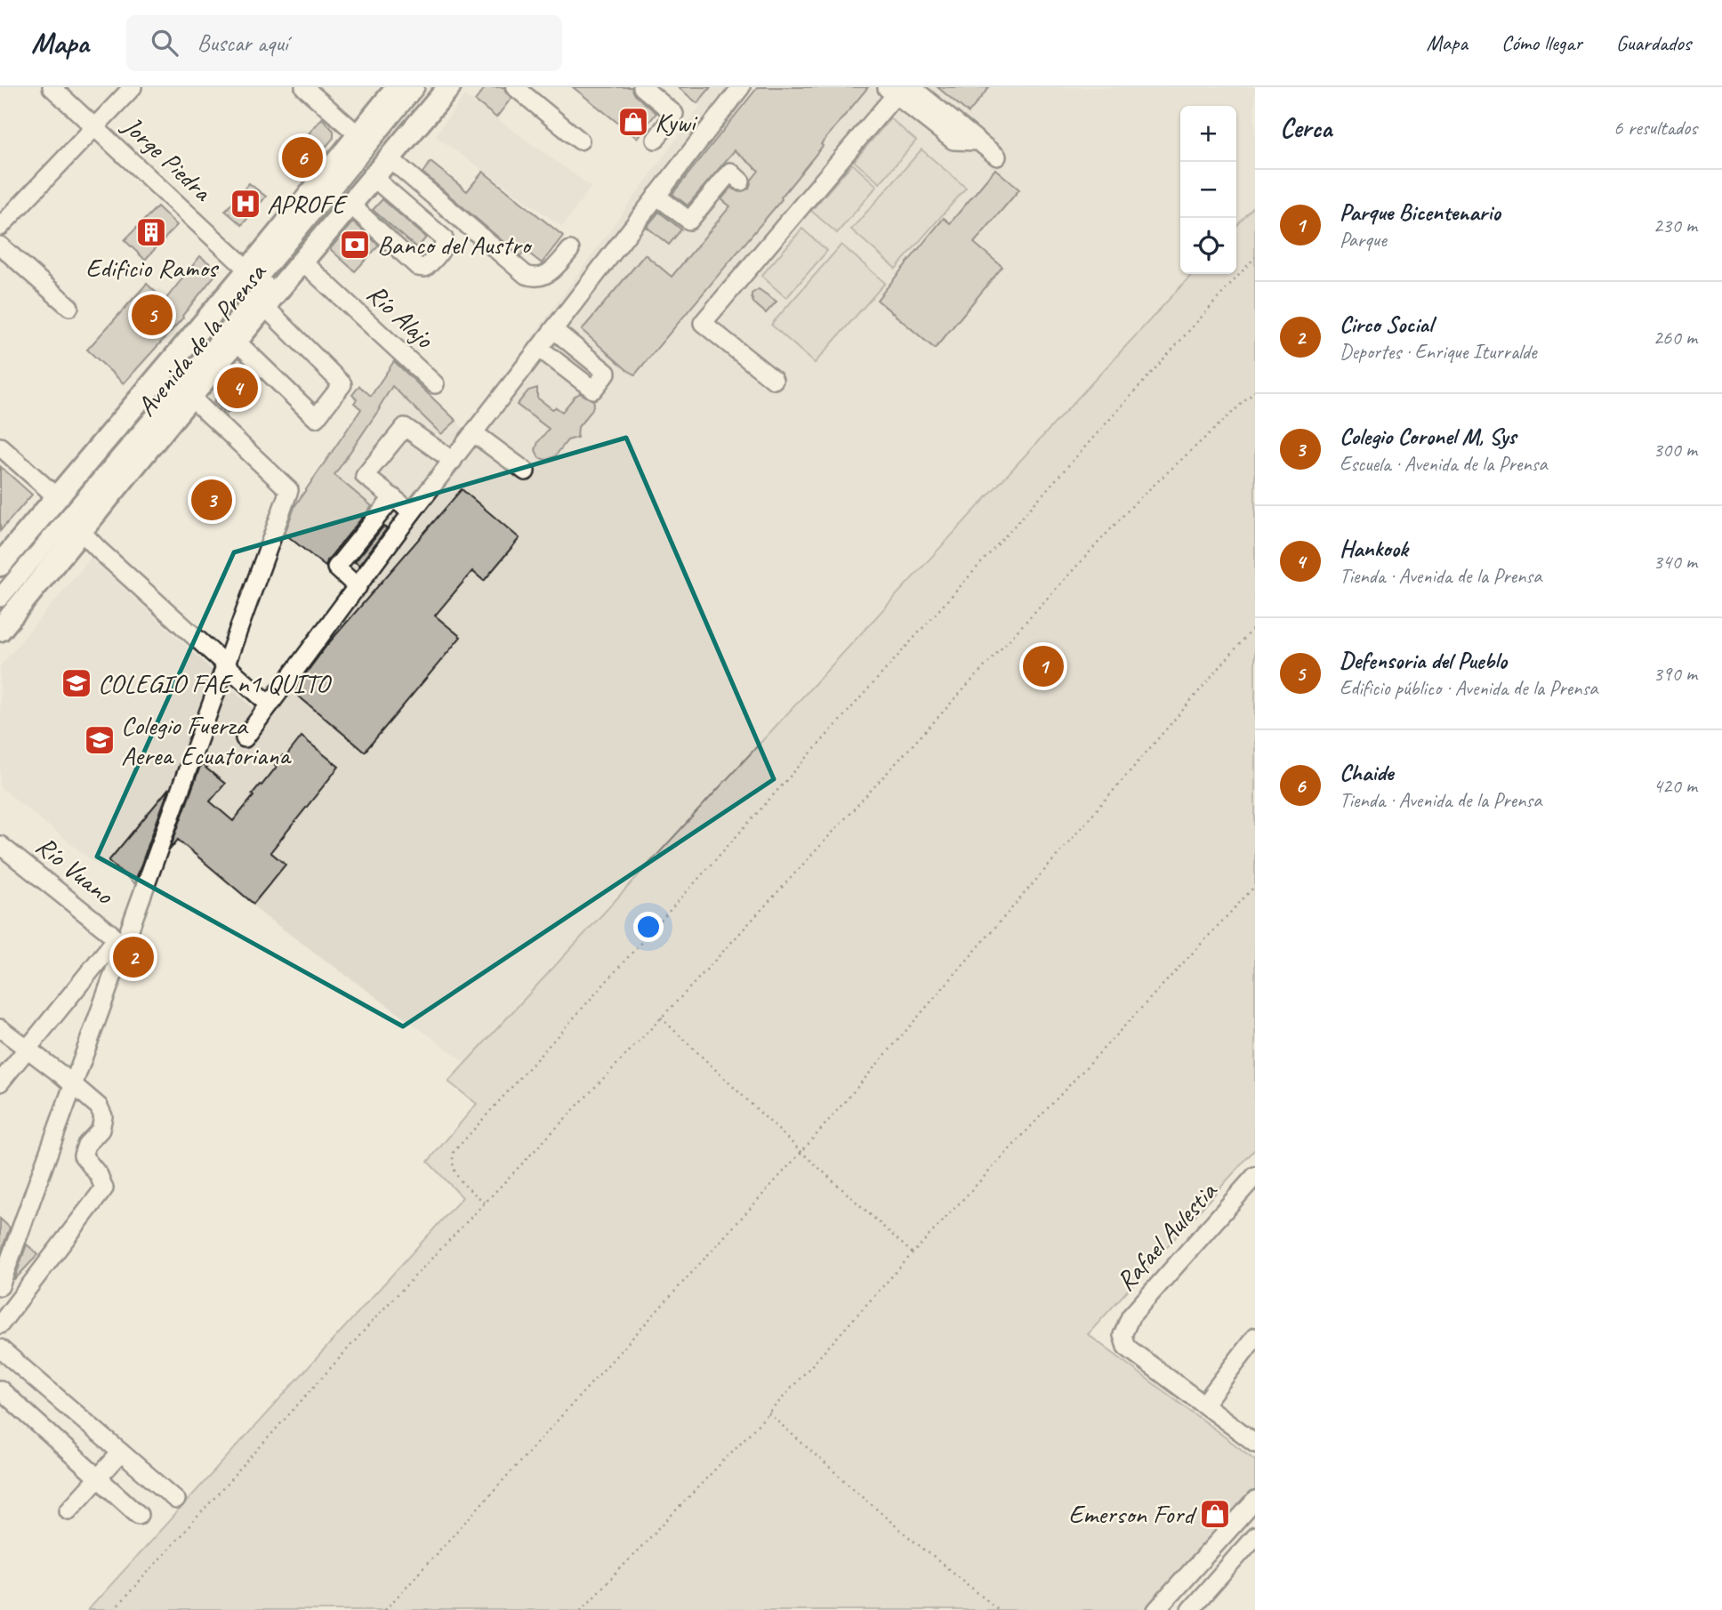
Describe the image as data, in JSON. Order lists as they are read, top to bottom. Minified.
{"streets":{"main road":["Avenida de la Prensa"],"street":["Jorge Piedra","Río Alajo","Río Vuano","Rafael Aulestia"]},"crossings":[["Jorge Piedra","Avenida de la Prensa"],["Río Alajo","Avenida de la Prensa"]],"places":{"shop":["Kywi","Emerson Ford"],"hospital":["APROFE"],"building":["Edificio Ramos"],"bank":["Banco del Austro"],"school or university":["COLEGIO FAE n1 QUITO","Colegio Fuerza Aerea Ecuatoriana"]},"page":{"header":"Mapa","search":"Buscar aquí","nav":["Mapa","Cómo llegar","Guardados"],"heading":["Cerca","6 resultados"],"map_buttons":["+","−"],"pins":["6","5","4","3","1","2"],"list":[{"mark":"1","name":"Parque Bicentenario","note":"Parque","value":"230 m"},{"mark":"2","name":"Circo Social","note":"Deportes · Enrique Iturralde","value":"260 m"},{"mark":"3","name":"Colegio Coronel M, Sys","note":"Escuela · Avenida de la Prensa","value":"300 m"},{"mark":"4","name":"Hankook","note":"Tienda · Avenida de la Prensa","value":"340 m"},{"mark":"5","name":"Defensoria del Pueblo","note":"Edificio público · Avenida de la Prensa","value":"390 m"},{"mark":"6","name":"Chaide","note":"Tienda · Avenida de la Prensa","value":"420 m"}]}}
